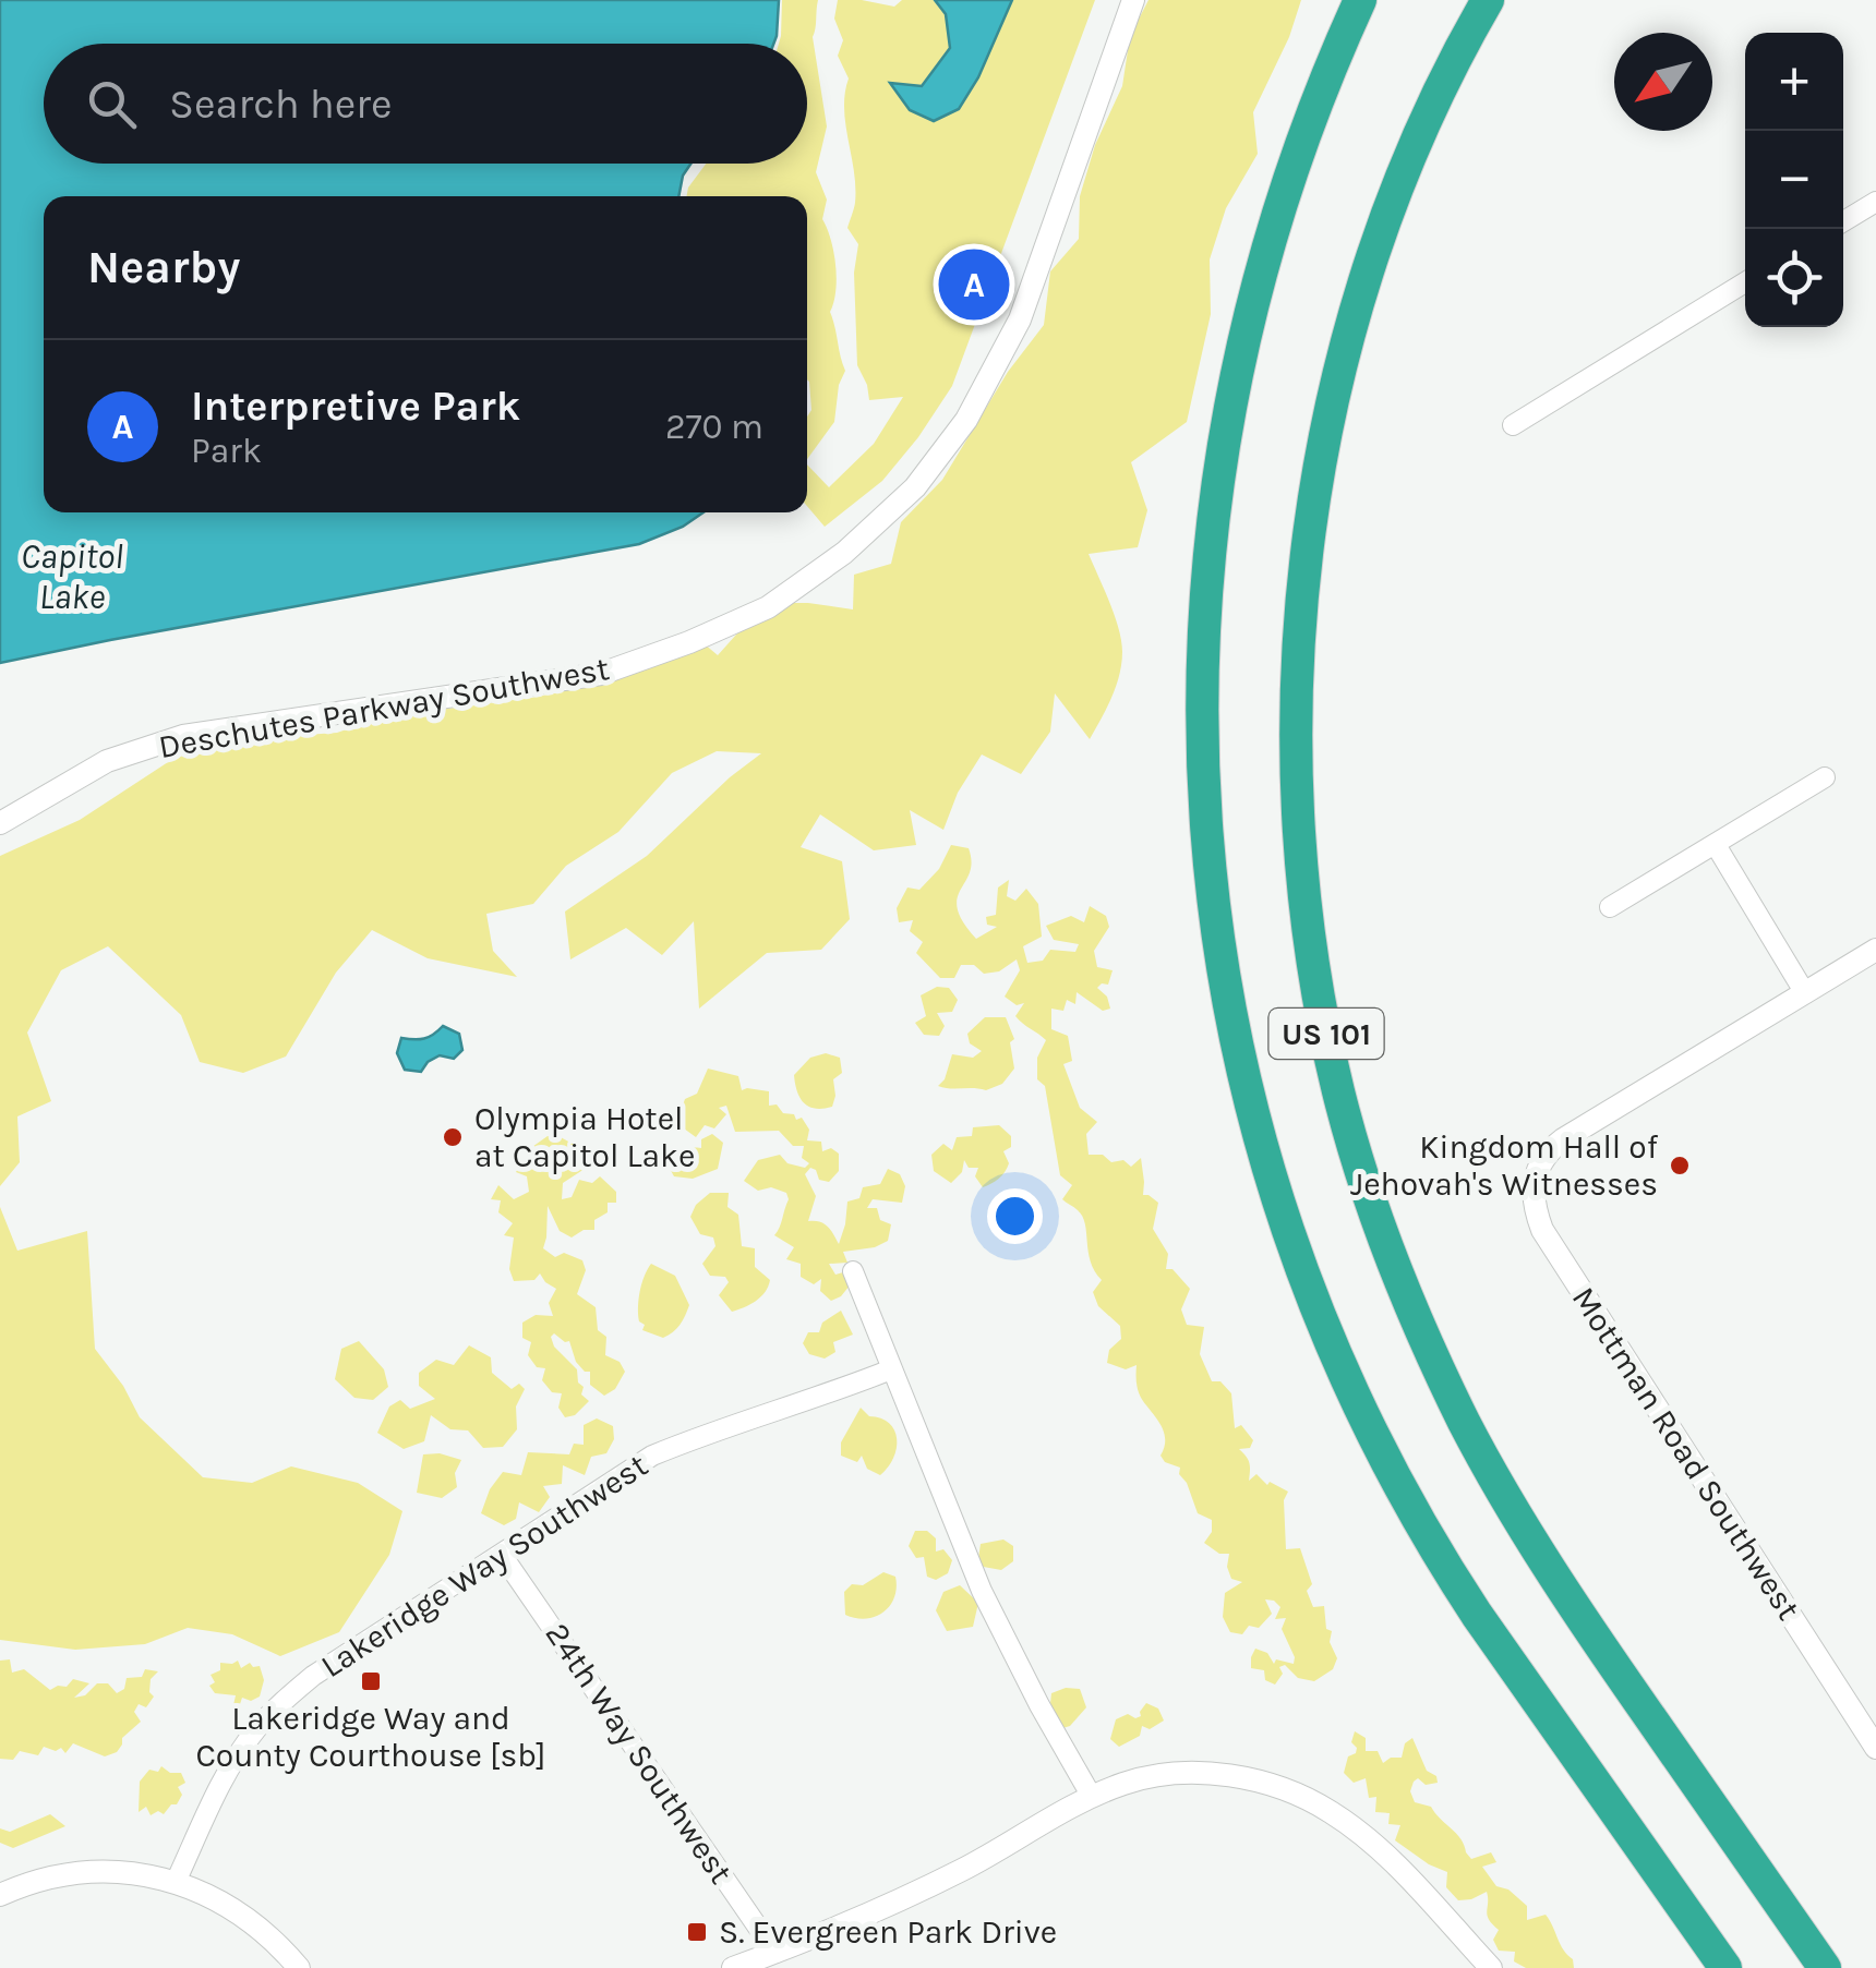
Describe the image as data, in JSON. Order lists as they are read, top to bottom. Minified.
{"streets":{"highway":["US 101"],"street":["Deschutes Parkway Southwest","Mottman Road Southwest","Lakeridge Way Southwest","24th Way Southwest"]},"crossings":[["Lakeridge Way Southwest","24th Way Southwest"]],"water":["Capitol Lake"],"places":{"other":["Olympia Hotel at Capitol Lake","Kingdom Hall of Jehovah's Witnesses"],"transit":["Lakeridge Way and County Courthouse [sb]","S. Evergreen Park Drive"]},"north":"bottom left","page":{"map_buttons":["+","−"],"search":"Search here","heading":"Nearby","pins":"A","list":[{"mark":"A","name":"Interpretive Park","note":"Park","value":"270 m"}]}}
